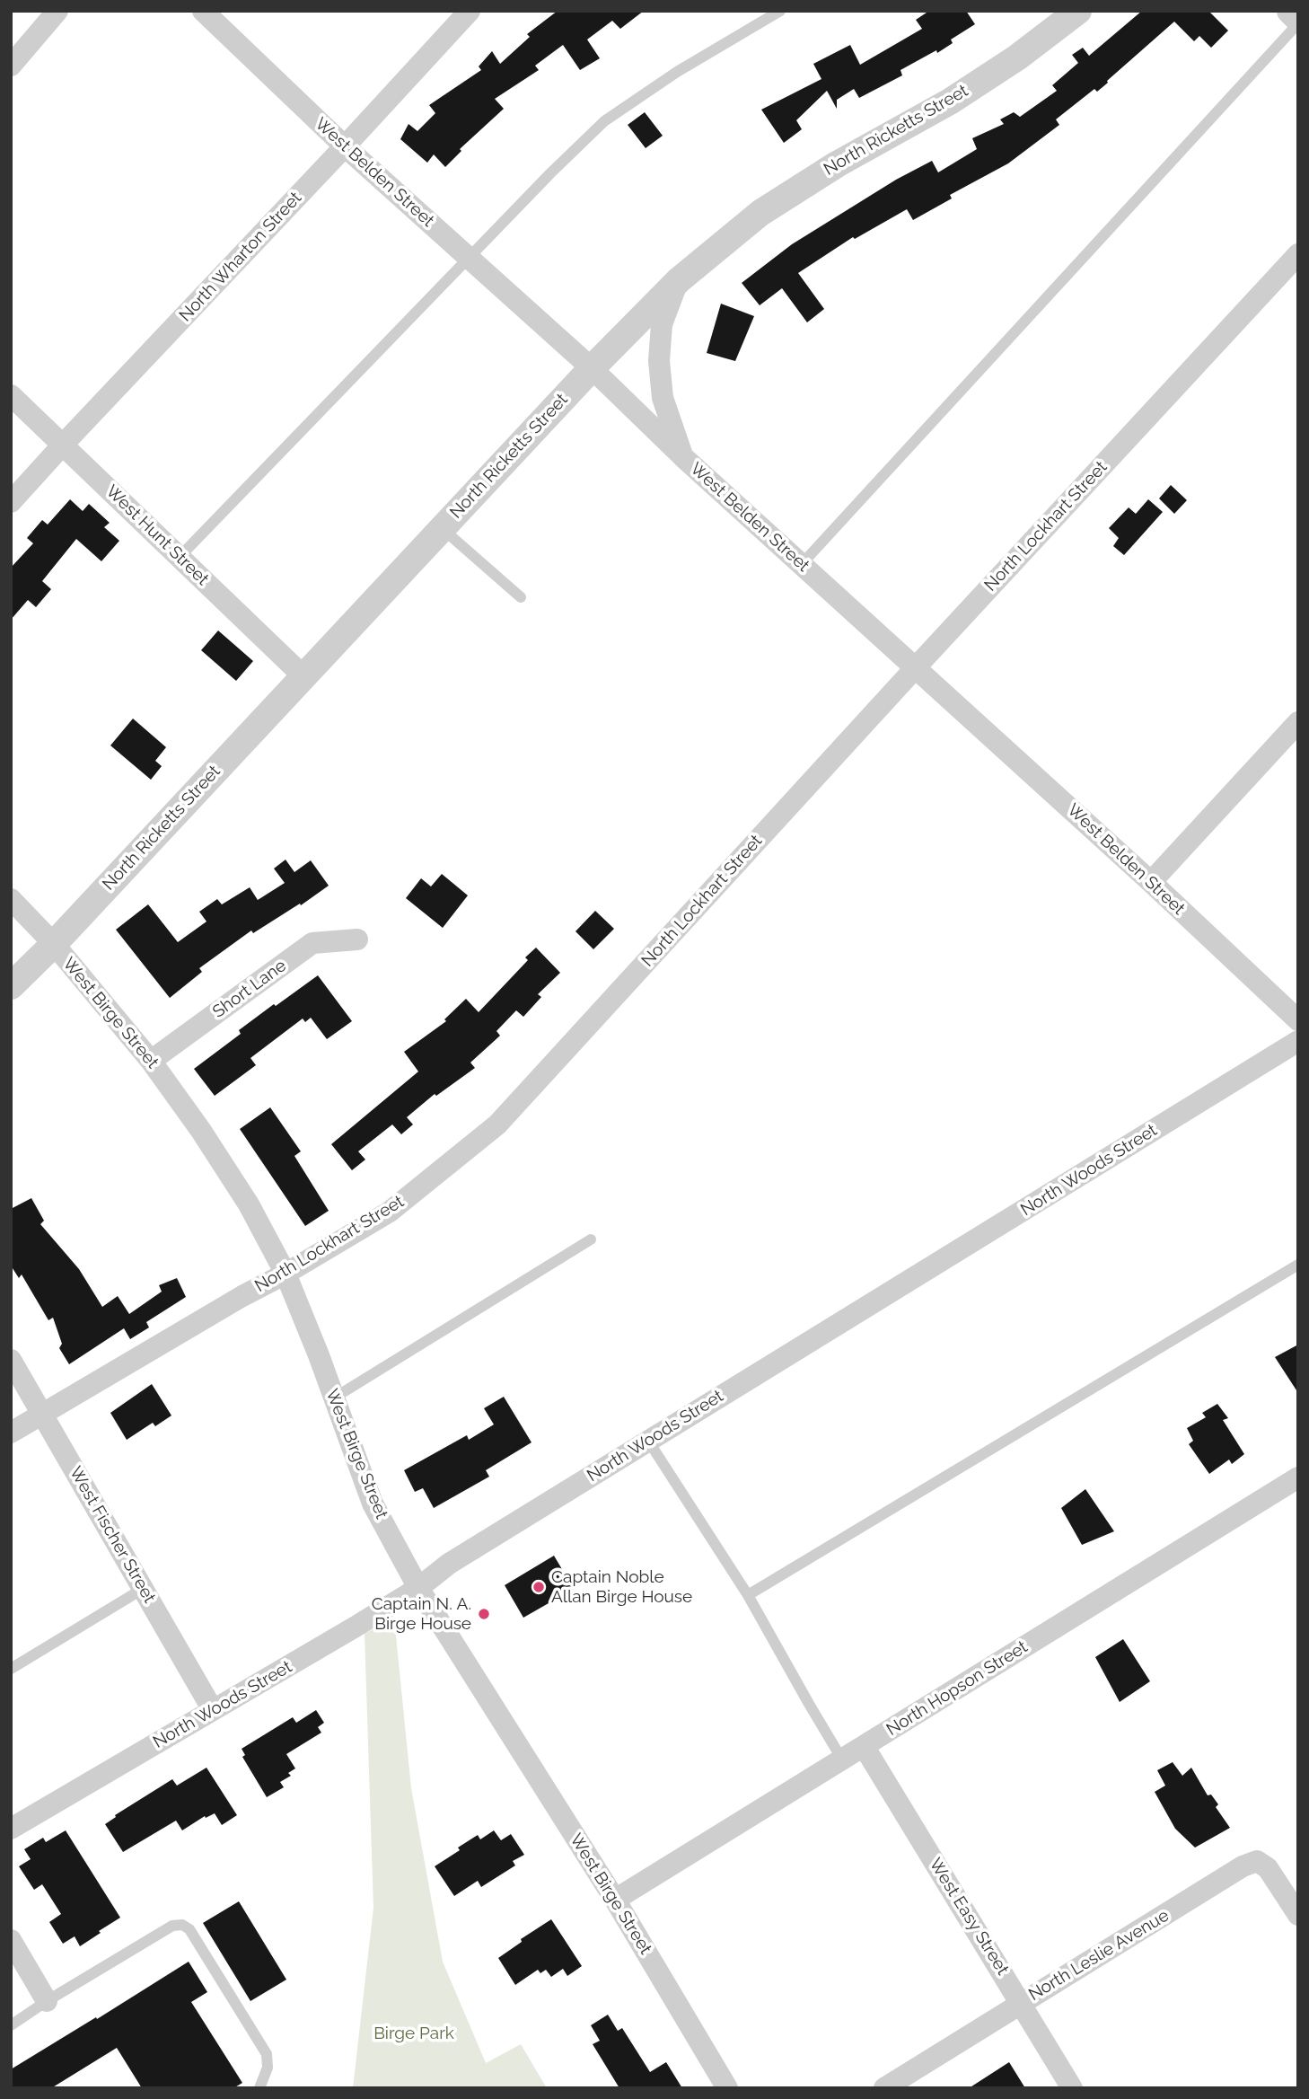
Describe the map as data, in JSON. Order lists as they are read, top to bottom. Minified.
{"streets":{"street":["North Ricketts Street","West Belden Street","North Wharton Street","North Lockhart Street","West Hunt Street","Short Lane","West Birge Street","North Woods Street","West Fischer Street","North Hopson Street","West Easy Street","North Leslie Avenue"]},"crossings":[["North Ricketts Street","West Belden Street"],["North Ricketts Street","West Hunt Street"],["North Ricketts Street","West Birge Street"],["West Belden Street","North Wharton Street"],["West Belden Street","North Lockhart Street"],["North Wharton Street","West Hunt Street"],["North Lockhart Street","West Birge Street"],["North Lockhart Street","West Fischer Street"],["Short Lane","West Birge Street"],["West Birge Street","North Woods Street"],["West Birge Street","North Hopson Street"],["North Woods Street","West Fischer Street"],["North Hopson Street","West Easy Street"],["West Easy Street","North Leslie Avenue"]],"parks":["Birge Park"],"places":["Captain Noble Allan Birge House","Captain N. A. Birge House"]}
